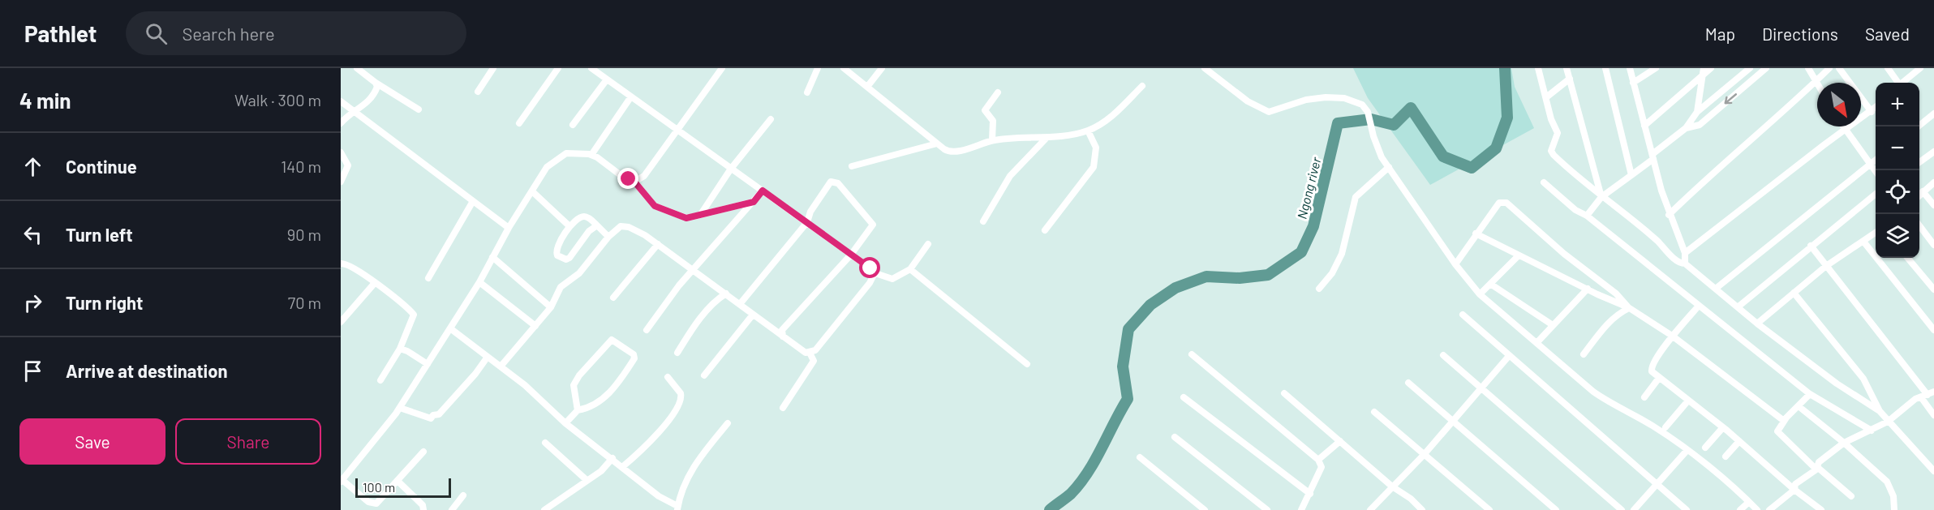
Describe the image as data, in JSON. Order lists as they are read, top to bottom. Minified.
{"water":["Ngong river"],"scale_bar":"100 m","north":"bottom right","page":{"header":"Pathlet","search":"Search here","nav":["Map","Directions","Saved"],"heading":["4 min","Walk · 300 m"],"map_buttons":["+","−"],"list":[["Continue","140 m"],["Turn left","90 m"],["Turn right","70 m"],"Arrive at destination"],"buttons":["Save","Share"],"scale":"100 m"}}
